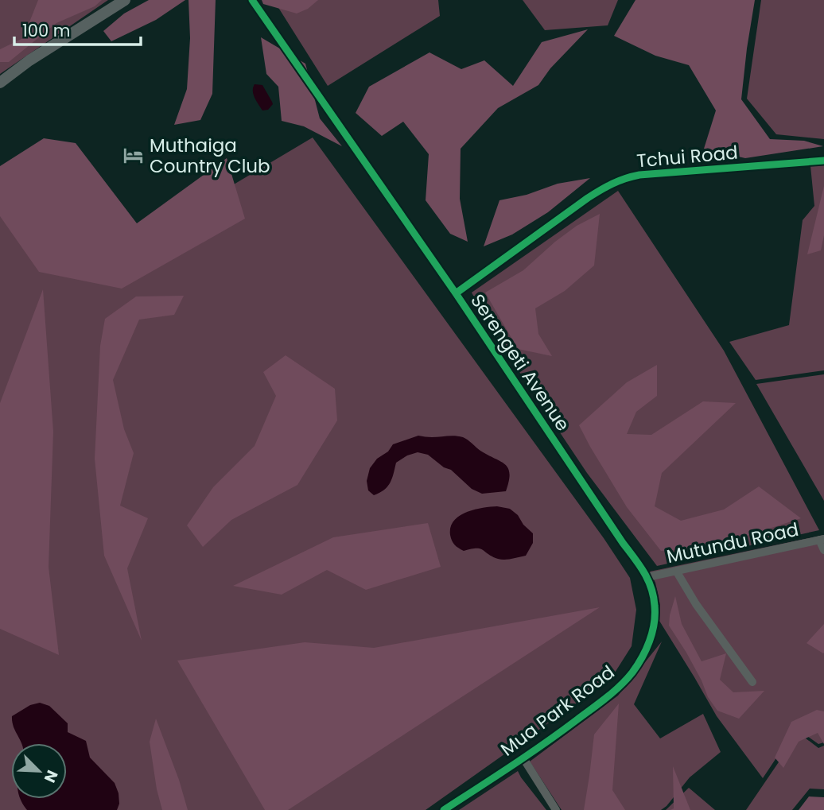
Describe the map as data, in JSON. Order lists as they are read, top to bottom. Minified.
{"streets":{"street":["Tchui Road","Serengeti Avenue","Mutundu Road","Mua Park Road"]},"crossings":[["Tchui Road","Serengeti Avenue"],["Serengeti Avenue","Mutundu Road"],["Serengeti Avenue","Mua Park Road"],["Mutundu Road","Mua Park Road"]],"places":{"hotel":["Muthaiga Country Club"]},"scale_bar":"100 m","north":"bottom right"}
